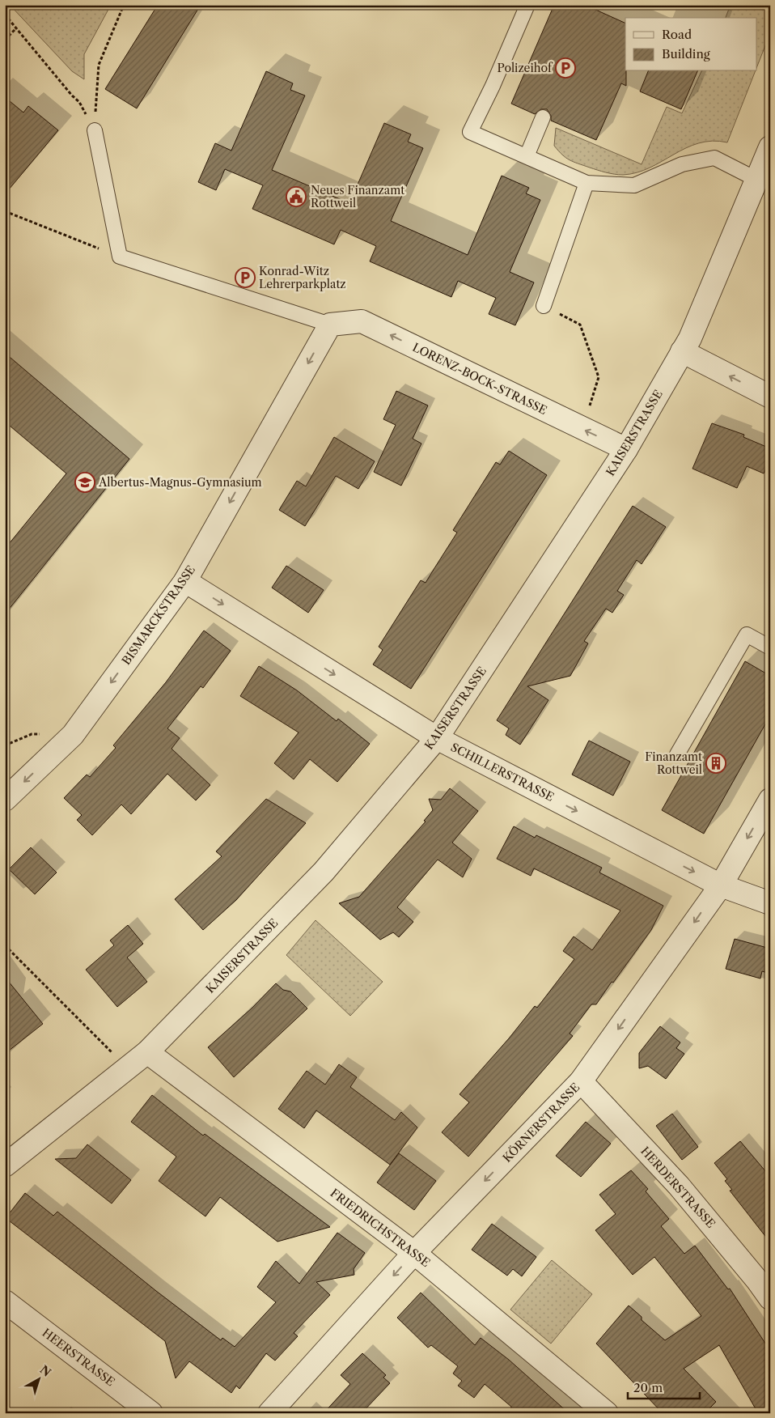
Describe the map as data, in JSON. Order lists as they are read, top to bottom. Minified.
{"streets":{"street":["LORENZ-BOCK-STRASSE","KAISERSTRASSE","BISMARCKSTRASSE","SCHILLERSTRASSE","KÖRNERSTRASSE","HERDERSTRASSE","FRIEDRICHSTRASSE","HEERSTRASSE"]},"crossings":[["LORENZ-BOCK-STRASSE","KAISERSTRASSE"],["LORENZ-BOCK-STRASSE","BISMARCKSTRASSE"],["KAISERSTRASSE","SCHILLERSTRASSE"],["KAISERSTRASSE","FRIEDRICHSTRASSE"],["BISMARCKSTRASSE","SCHILLERSTRASSE"],["SCHILLERSTRASSE","KÖRNERSTRASSE"],["KÖRNERSTRASSE","HERDERSTRASSE"],["KÖRNERSTRASSE","FRIEDRICHSTRASSE"]],"one_way":["LORENZ-BOCK-STRASSE","BISMARCKSTRASSE","SCHILLERSTRASSE","KÖRNERSTRASSE"],"places":{"parking":["Polizeihof","Konrad-Witz Lehrerparkplatz"],"public building":["Neues Finanzamt Rottweil"],"school or university":["Albertus-Magnus-Gymnasium"],"building":["Finanzamt Rottweil"]},"legend":["Road","Building"],"scale_bar":"20 m","north":"top right"}
